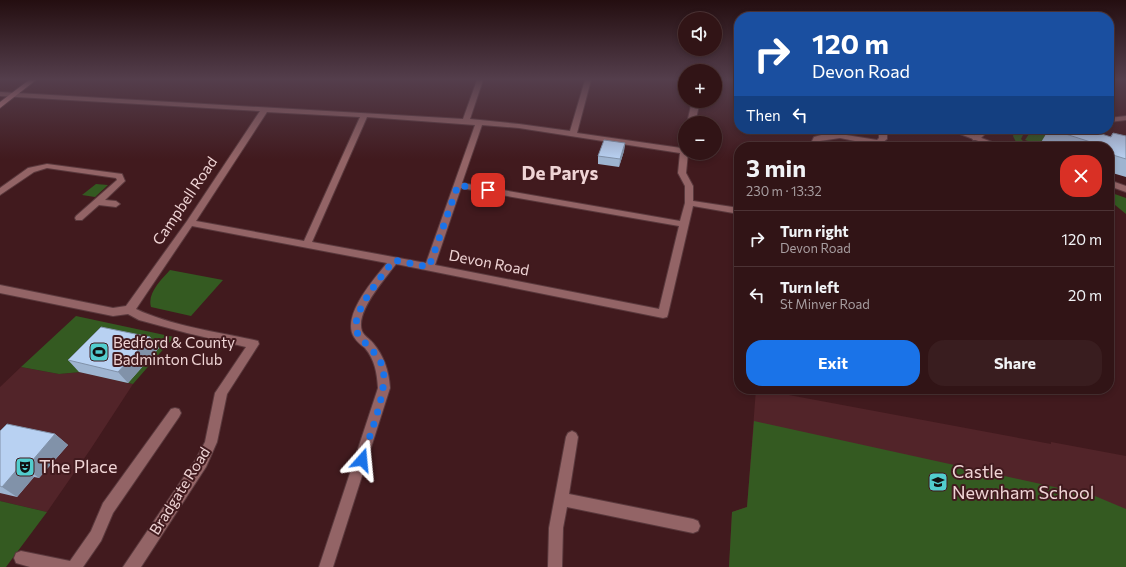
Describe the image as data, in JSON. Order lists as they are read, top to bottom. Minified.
{"streets":{"street":["Campbell Road","Devon Road","Bradgate Road"]},"crossings":[["Campbell Road","Devon Road"],["Campbell Road","Bradgate Road"]],"districts":["De Parys"],"places":{"sports":["Bedford & County Badminton Club"],"theatre":["The Place"],"school or university":["Castle Newnham School"]},"page":{"map_buttons":["+","−"],"turn":["120 m","Devon Road"],"then":"Then","heading":["3 min","230 m · 13:32"],"list":[{"name":"Turn right","note":"Devon Road","value":"120 m"},{"name":"Turn left","note":"St Minver Road","value":"20 m"}],"buttons":["Exit","Share"]}}
